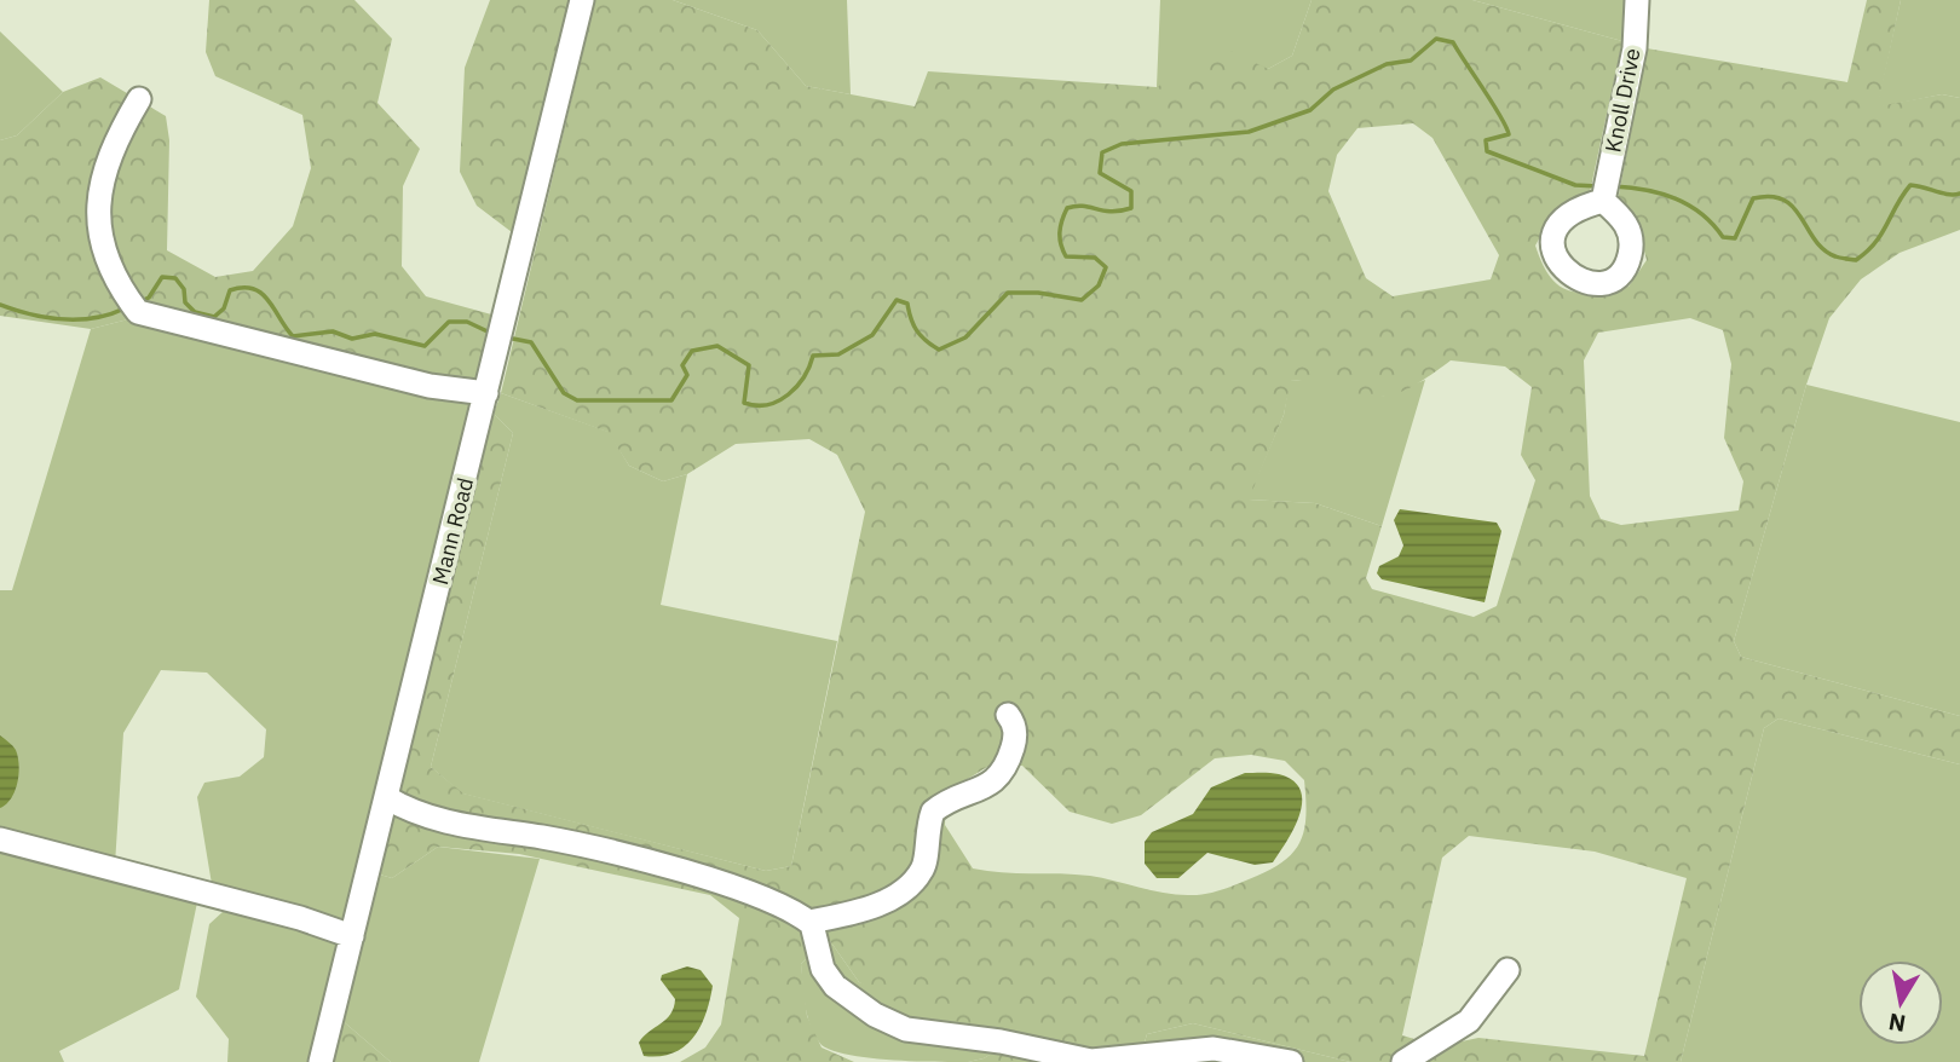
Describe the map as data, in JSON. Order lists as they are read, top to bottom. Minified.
{"streets":{"street":["Knoll Drive","Mann Road"]},"north":"bottom"}
